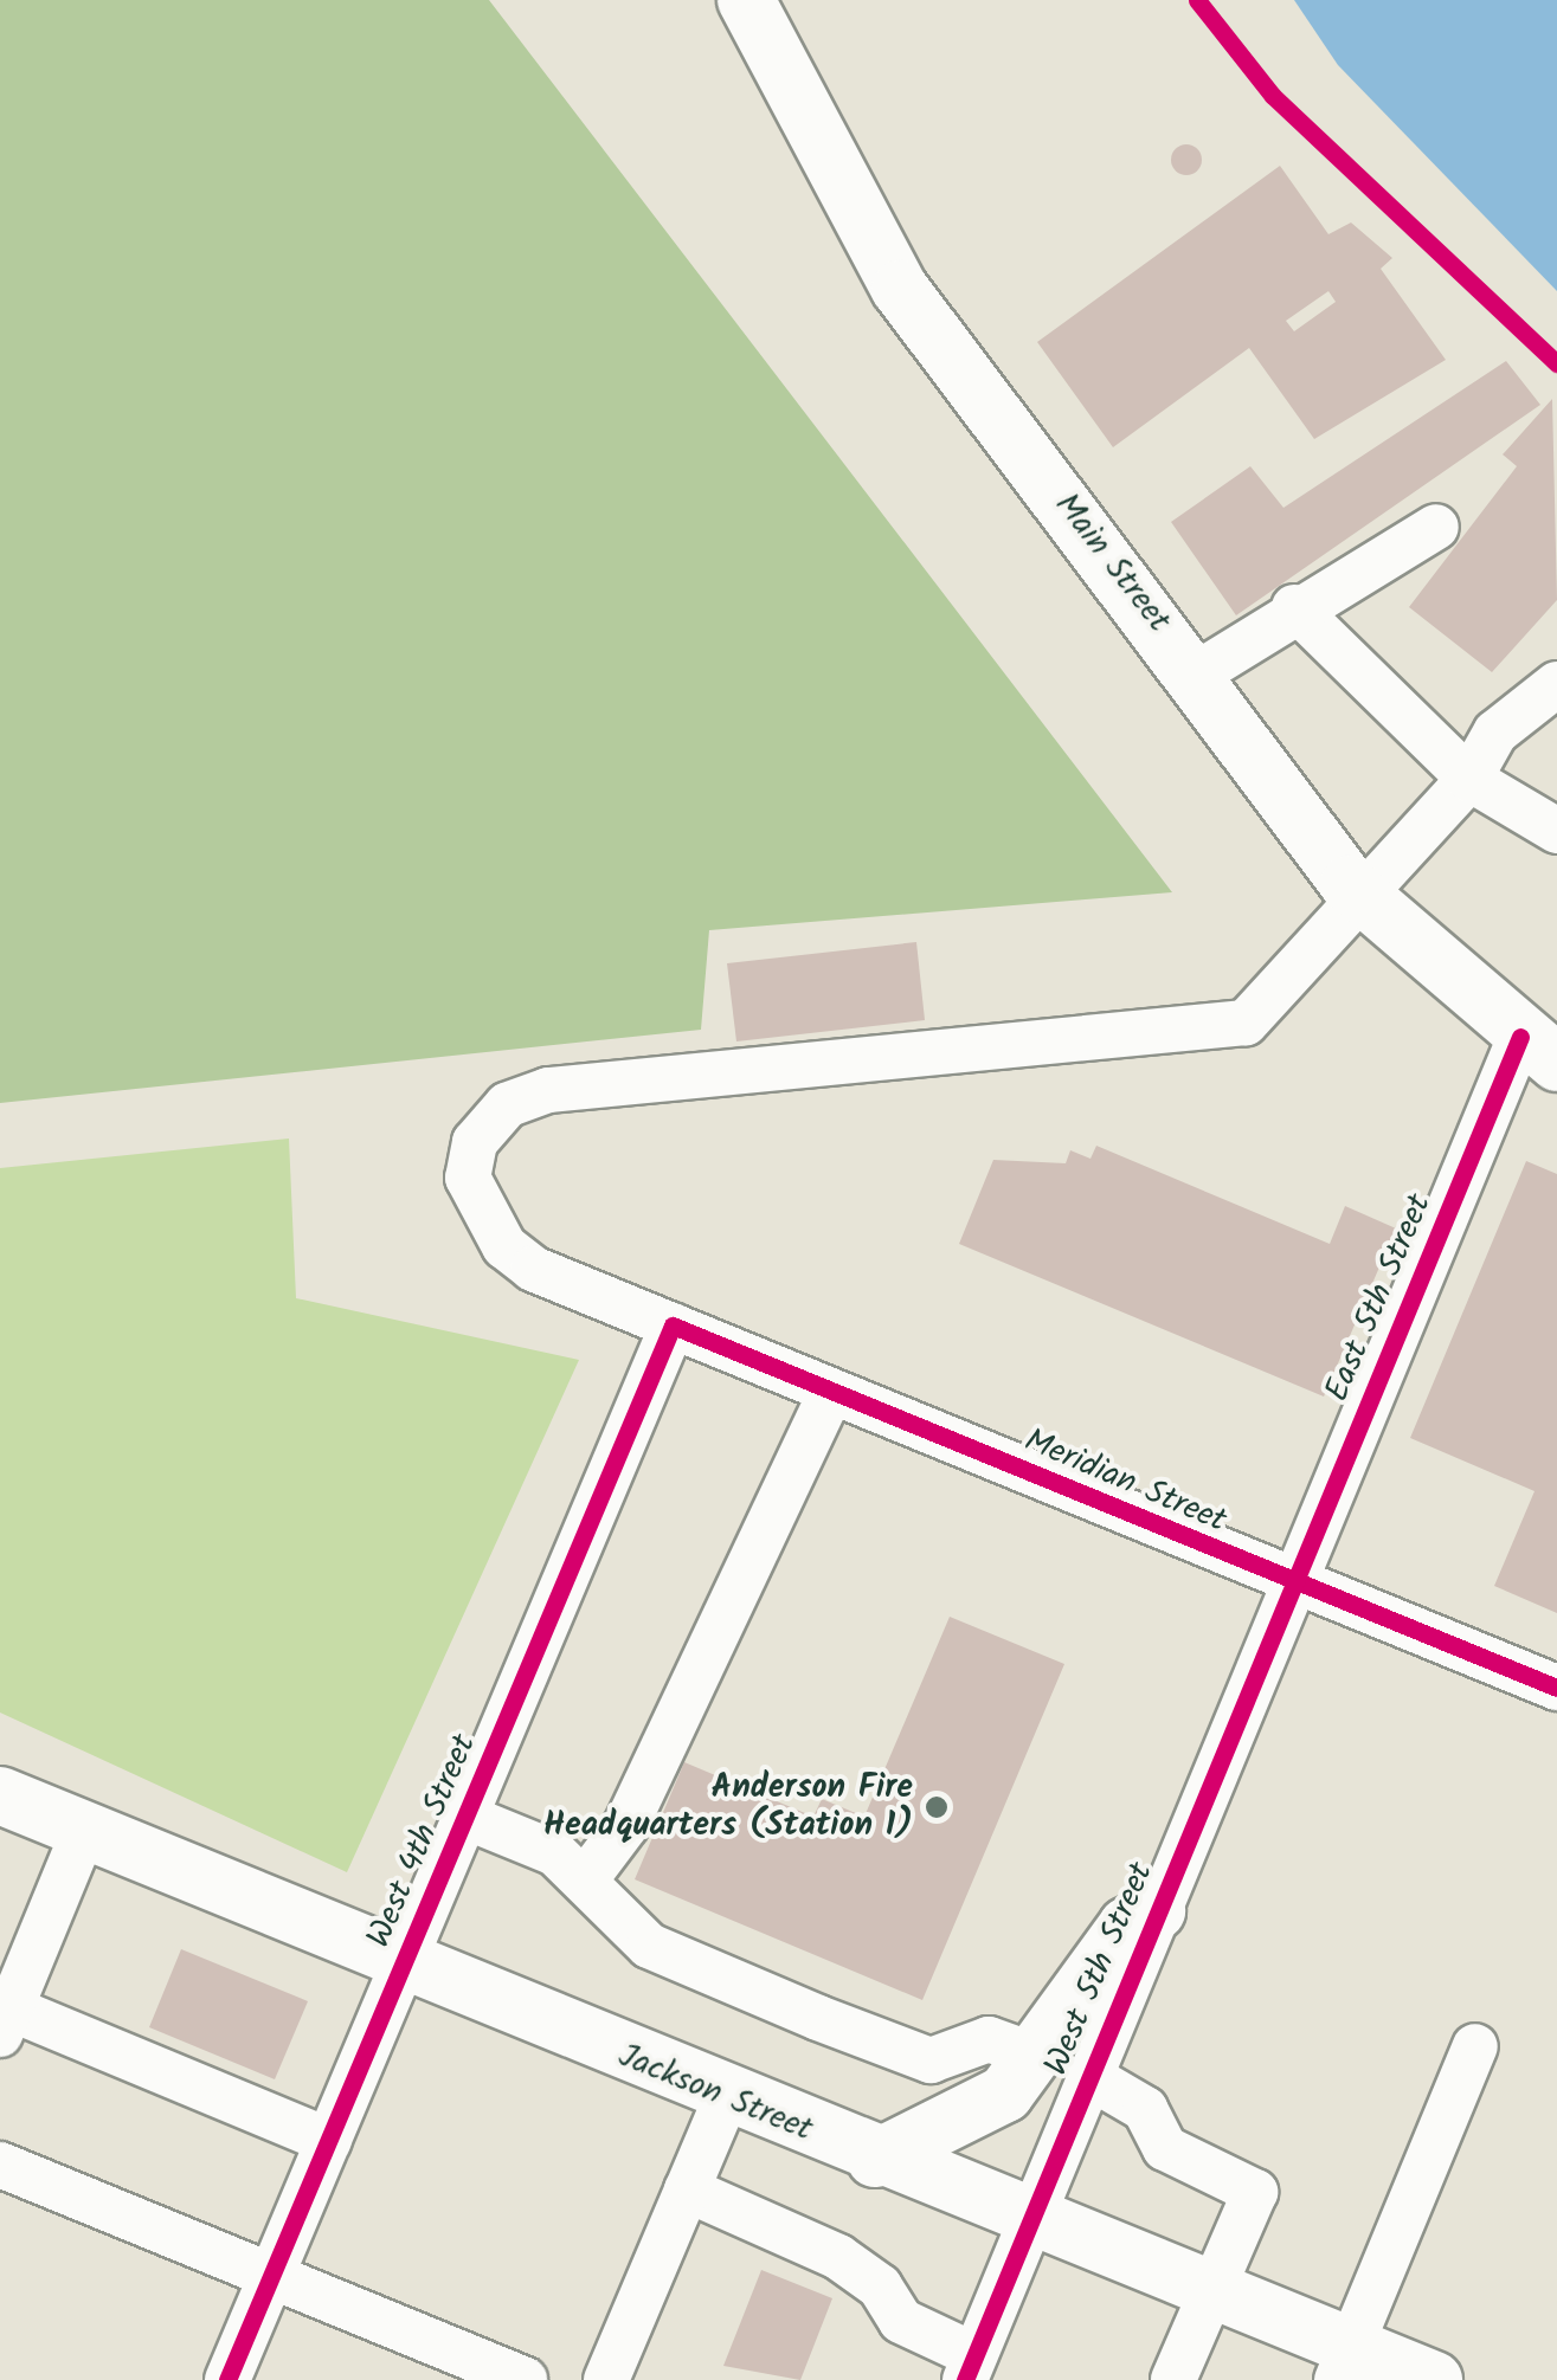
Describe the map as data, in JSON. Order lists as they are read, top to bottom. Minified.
{"streets":{"main road":["Main Street","Jackson Street"],"street":["East 5th Street","Meridian Street","West 4th Street","West 5th Street"]},"crossings":[["Main Street","East 5th Street"],["Main Street","Meridian Street"],["East 5th Street","Meridian Street"],["East 5th Street","West 5th Street"],["Meridian Street","West 4th Street"],["Meridian Street","West 5th Street"],["West 4th Street","Jackson Street"],["West 5th Street","Jackson Street"]],"places":["Anderson Fire Headquarters (Station 1)"]}
